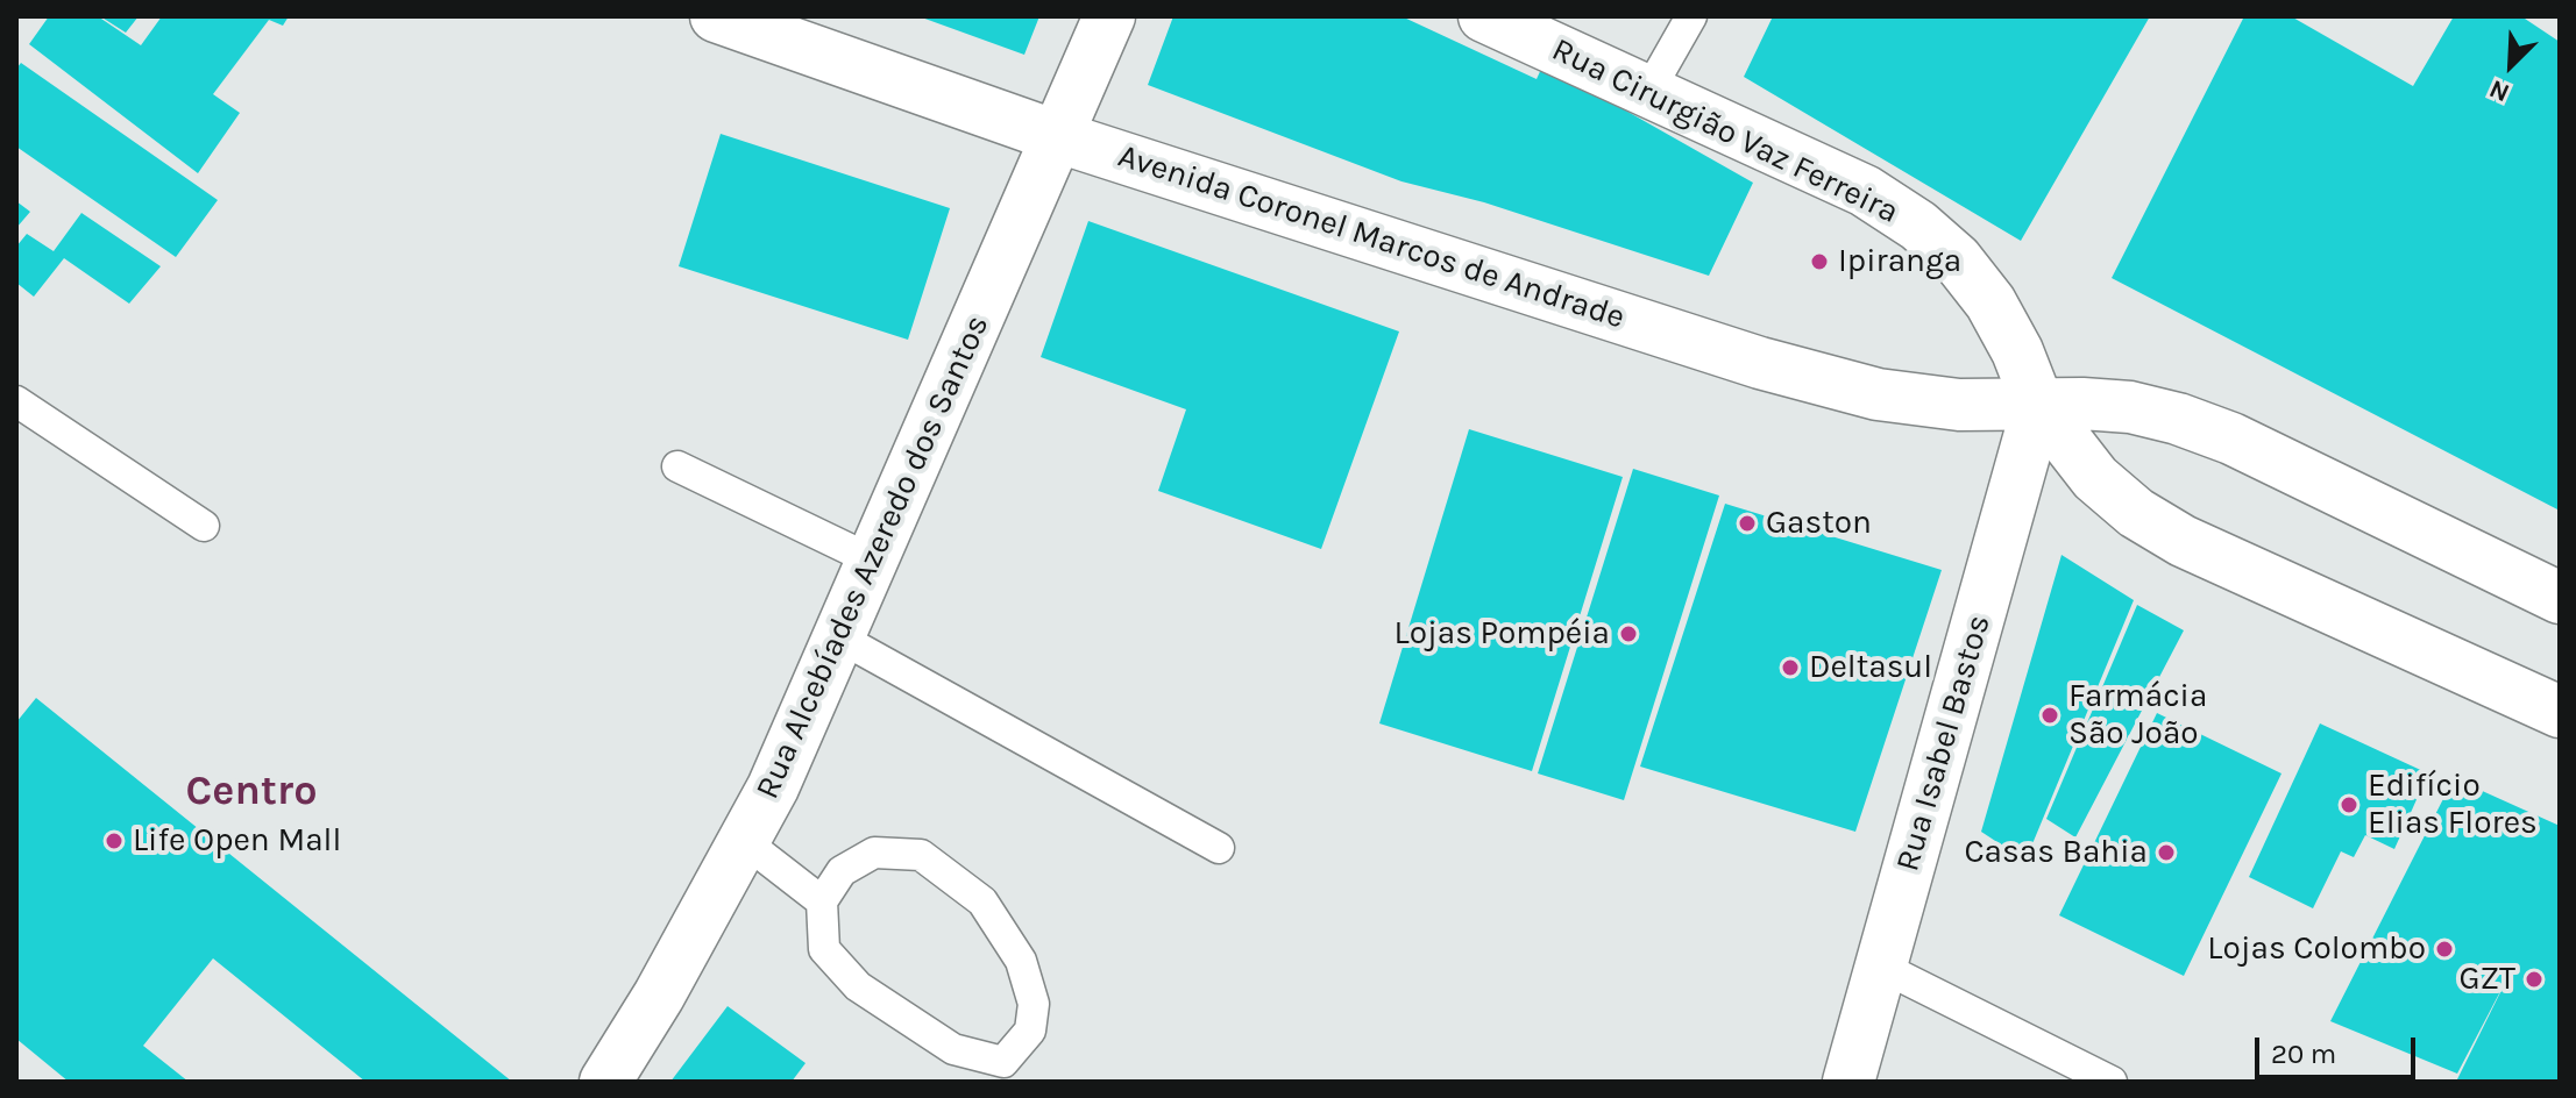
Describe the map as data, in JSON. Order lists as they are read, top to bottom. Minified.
{"streets":{"street":["Rua Cirurgião Vaz Ferreira","Avenida Coronel Marcos de Andrade","Rua Alcebíades Azeredo dos Santos","Rua Isabel Bastos"]},"crossings":[["Rua Cirurgião Vaz Ferreira","Avenida Coronel Marcos de Andrade"],["Rua Cirurgião Vaz Ferreira","Rua Isabel Bastos"],["Avenida Coronel Marcos de Andrade","Rua Alcebíades Azeredo dos Santos"],["Avenida Coronel Marcos de Andrade","Rua Isabel Bastos"]],"districts":["Centro"],"places":["Ipiranga","Gaston","Lojas Pompéia","Deltasul","Farmácia São João","Edifício Elias Flores","Life Open Mall","Casas Bahia","Lojas Colombo","GZT"],"scale_bar":"20 m","north":"bottom left"}
